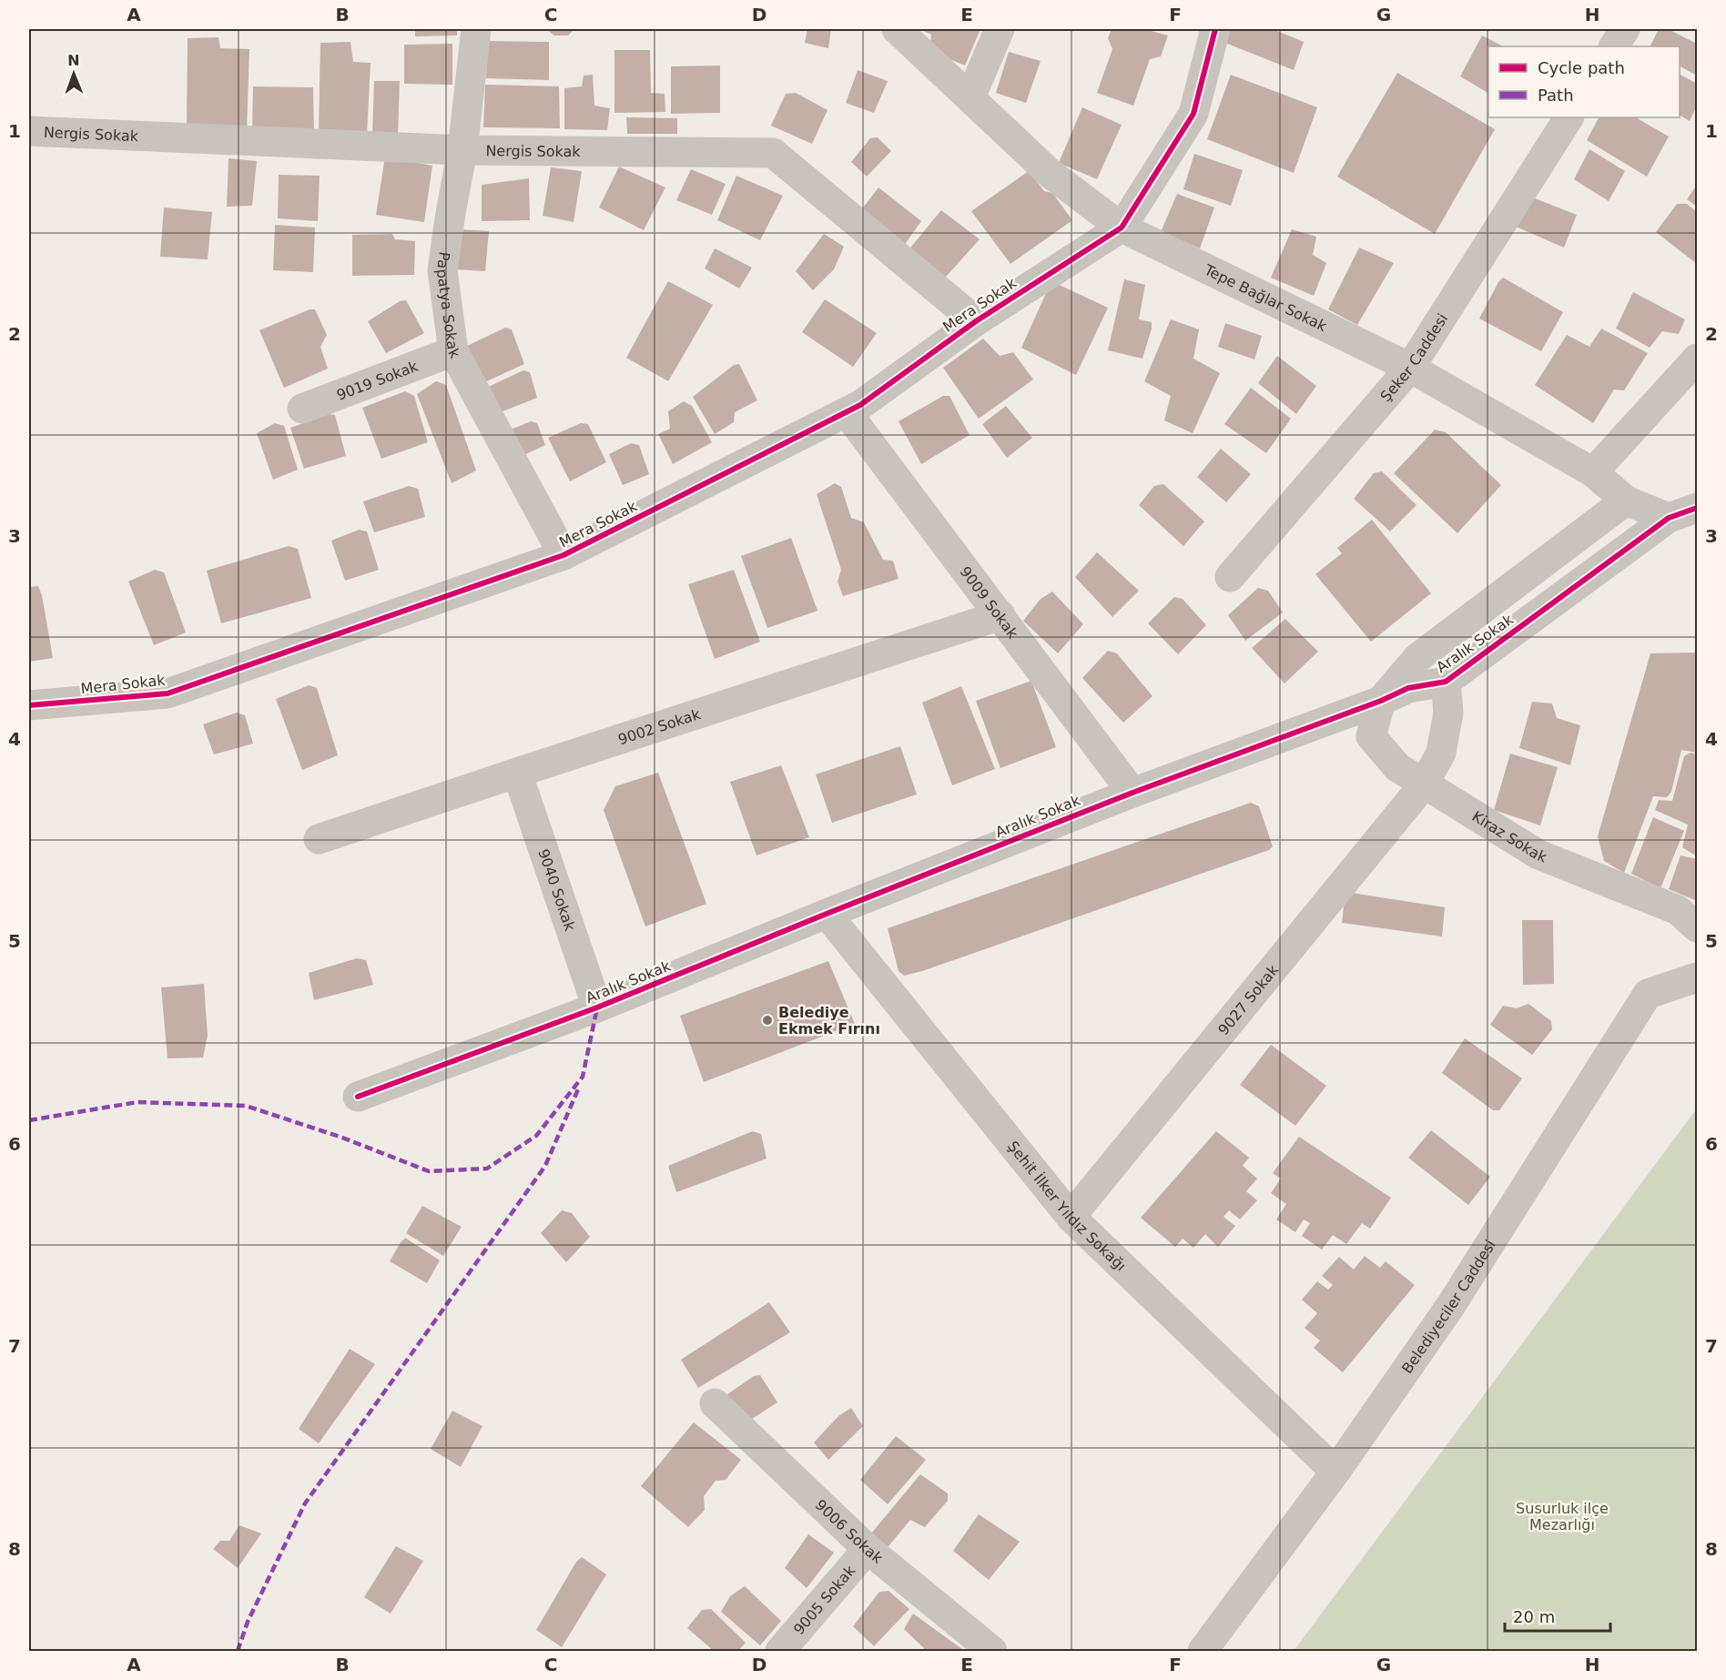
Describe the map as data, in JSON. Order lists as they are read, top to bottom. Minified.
{"streets":{"street":["Nergis Sokak","Tepe Bağlar Sokak","Papatya Sokak","Mera Sokak","Şeker Caddesi","9019 Sokak","9009 Sokak","Aralık Sokak","9002 Sokak","Kiraz Sokak","9040 Sokak","9027 Sokak","Şehit İlker Yıldız Sokağı","Belediyeciler Caddesi","9006 Sokak","9005 Sokak"]},"crossings":[["Nergis Sokak","Papatya Sokak"],["Nergis Sokak","Mera Sokak"],["Tepe Bağlar Sokak","Mera Sokak"],["Tepe Bağlar Sokak","Şeker Caddesi"],["Tepe Bağlar Sokak","Aralık Sokak"],["Papatya Sokak","Mera Sokak"],["Papatya Sokak","9019 Sokak"],["Mera Sokak","9009 Sokak"],["9009 Sokak","Aralık Sokak"],["9009 Sokak","9002 Sokak"],["Aralık Sokak","Kiraz Sokak"],["Aralık Sokak","9040 Sokak"],["Aralık Sokak","9027 Sokak"],["Aralık Sokak","Şehit İlker Yıldız Sokağı"],["9002 Sokak","9040 Sokak"],["Kiraz Sokak","9027 Sokak"],["9027 Sokak","Şehit İlker Yıldız Sokağı"],["Şehit İlker Yıldız Sokağı","Belediyeciler Caddesi"],["9006 Sokak","9005 Sokak"]],"parks":["Susurluk ilçe Mezarlığı"],"places":["Belediye Ekmek Fırını"],"legend":["Cycle path","Path"],"scale_bar":"20 m","north":"top","grid":{"columns":["A","B","C","D","E","F","G","H"],"rows":["1","2","3","4","5","6","7","8"]}}
